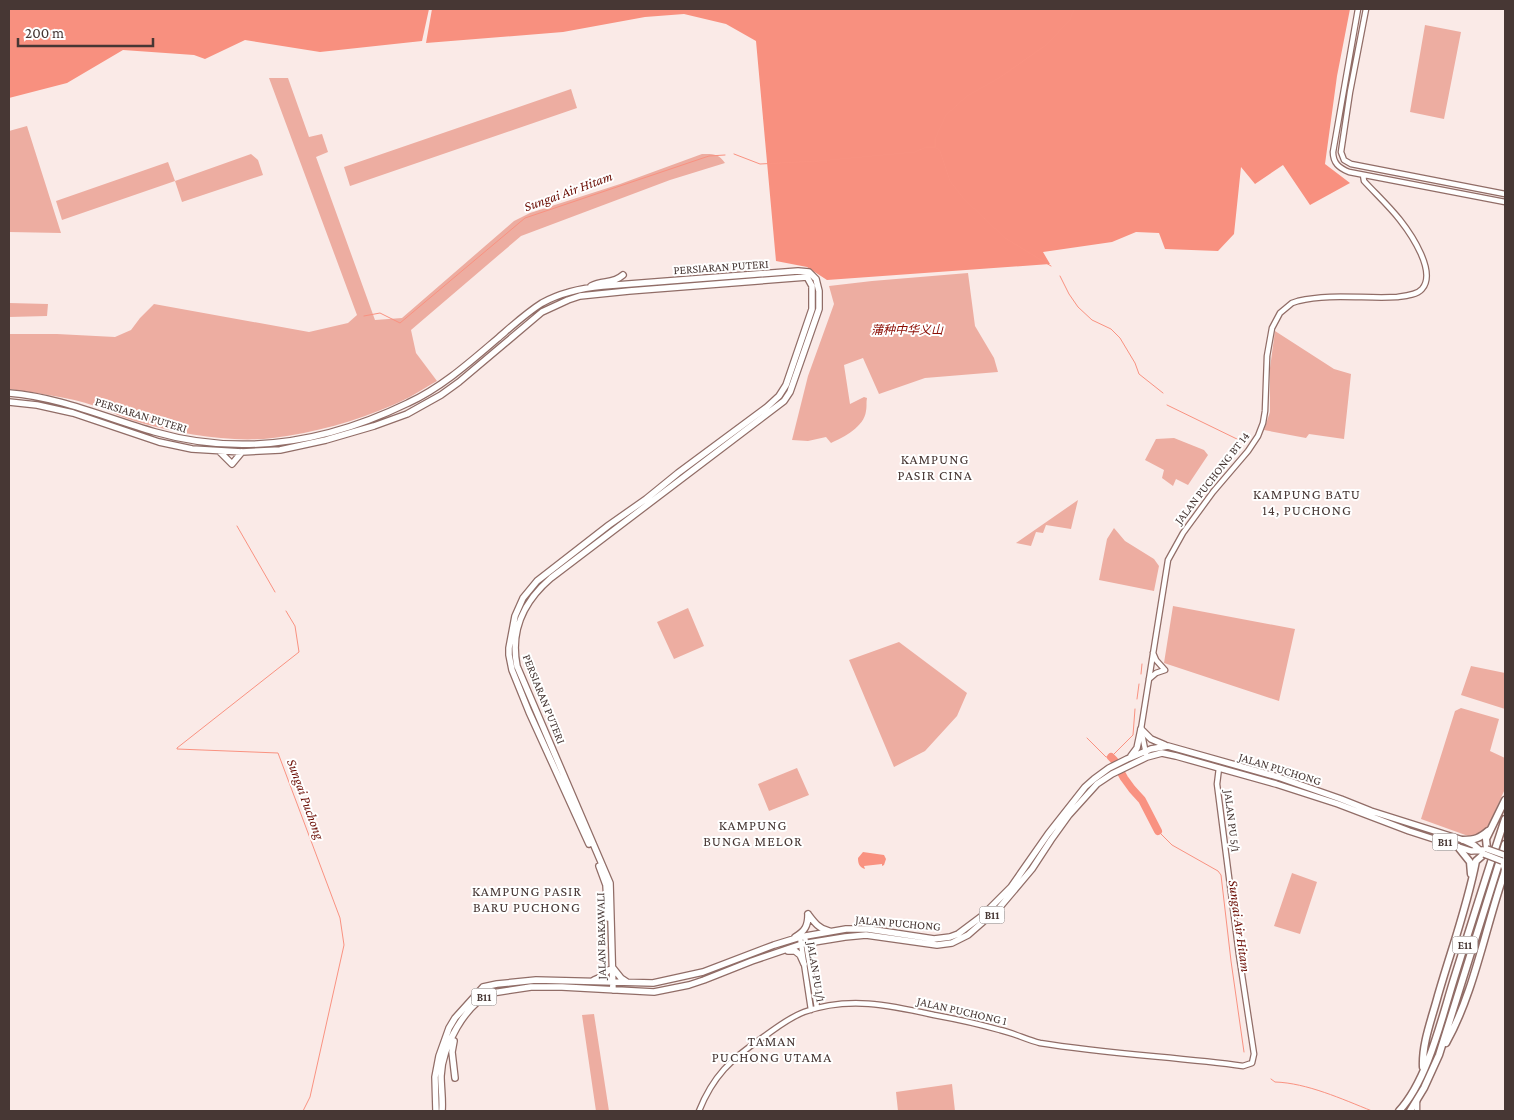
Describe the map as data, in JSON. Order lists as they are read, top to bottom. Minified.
{"streets":{"highway":["E11"],"main road":["PERSIARAN PUTERI","JALAN PUCHONG","B11","JALAN BAKAWALI"],"street":["JALAN PUCHONG BT 14","JALAN PU 5/1","JALAN PU 1/1","JALAN PUCHONG 1"]},"crossings":[["PERSIARAN PUTERI","JALAN BAKAWALI"],["JALAN PUCHONG BT 14","JALAN PUCHONG"],["JALAN PUCHONG","JALAN PU 5/1"],["JALAN PUCHONG","JALAN BAKAWALI"],["JALAN PUCHONG","JALAN PU 1/1"],["JALAN PU 5/1","JALAN PUCHONG 1"],["JALAN PU 1/1","JALAN PUCHONG 1"]],"districts":["KAMPUNG PASIR CINA","KAMPUNG BATU 14, PUCHONG","KAMPUNG BUNGA MELOR","KAMPUNG PASIR BARU PUCHONG","TAMAN PUCHONG UTAMA"],"water":["Sungai Air Hitam","Sungai Puchong"],"parks":["蒲种中华义山"],"scale_bar":"200 m"}
